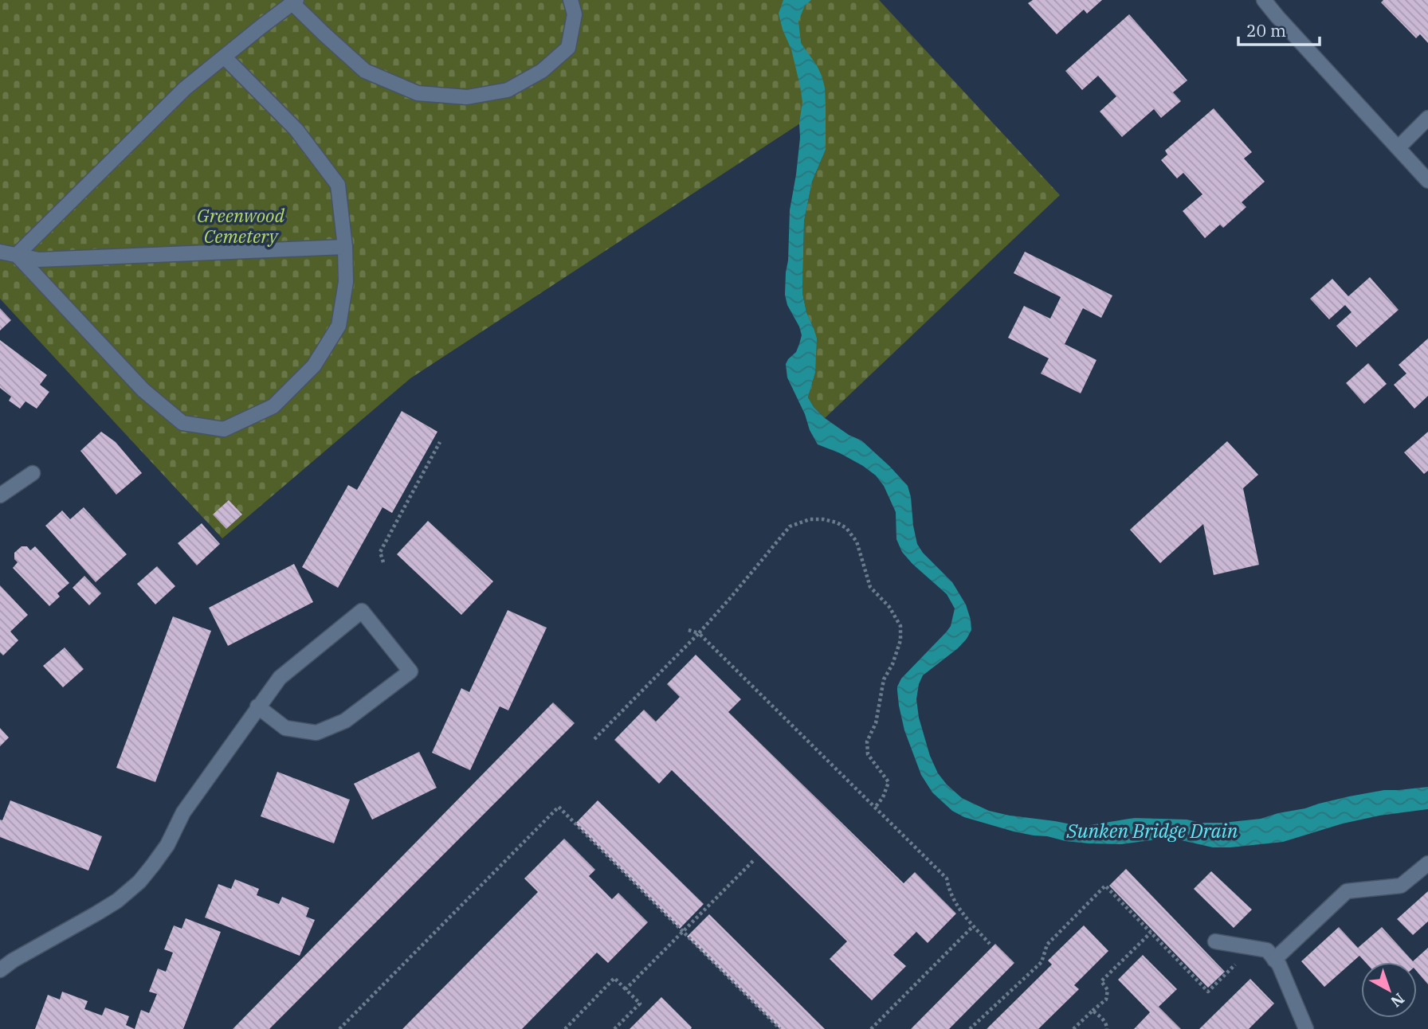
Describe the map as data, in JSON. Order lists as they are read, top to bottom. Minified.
{"water":["Sunken Bridge Drain"],"parks":["Greenwood Cemetery"],"scale_bar":"20 m","north":"bottom right"}
